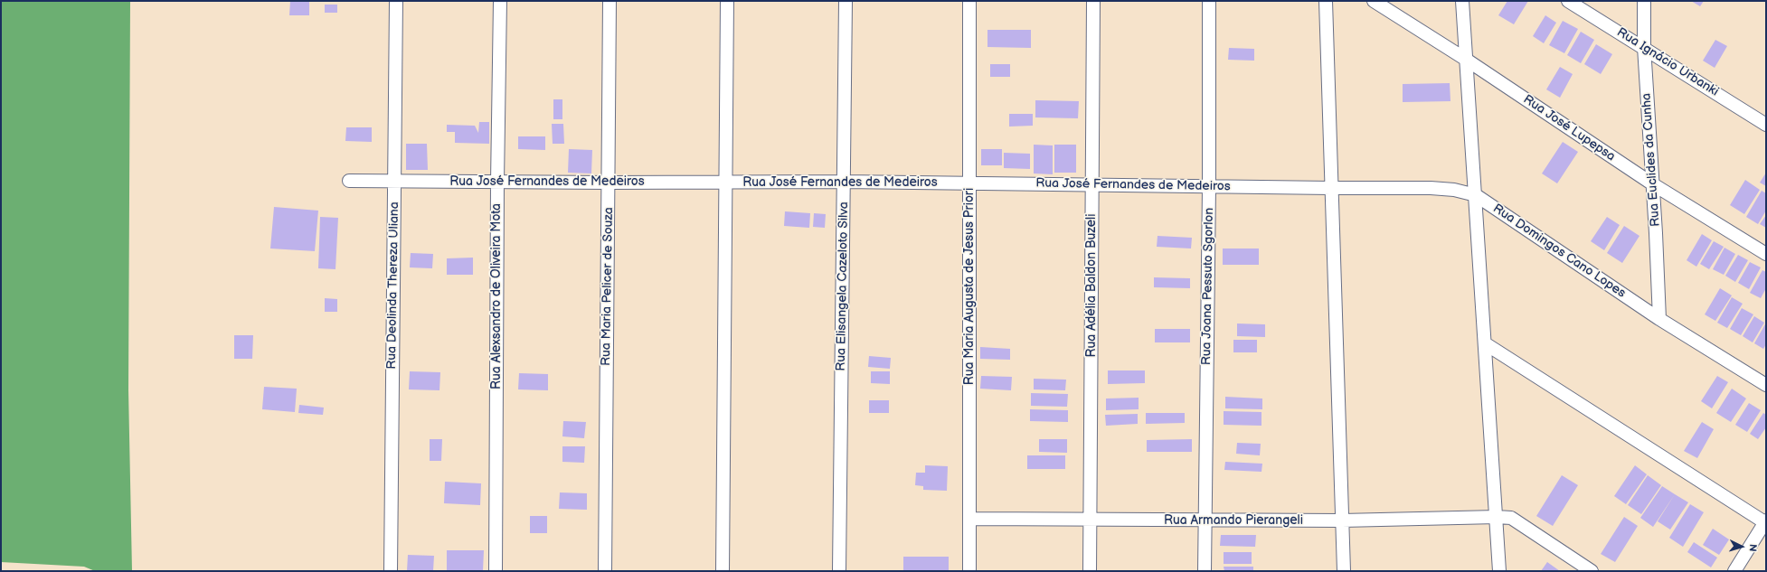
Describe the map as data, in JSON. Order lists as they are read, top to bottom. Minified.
{"streets":{"street":["Rua Ignácio Urbanki","Rua José Lupepsa","Rua Euclides da Cunha","Rua José Fernandes de Medeiros","Rua Domingos Cano Lopes","Rua Deolinda Thereza Uliana","Rua Adélia Baldon Buzeli","Rua Maria Pelicer de Souza","Rua Elisangela Cazeloto Silva","Rua Maria Augusta de Jesus Priori","Rua Joana Pessuto Sgorlon","Rua Alexsandro de Oliveira Mota","Rua Armando Pierangeli"]},"crossings":[["Rua Ignácio Urbanki","Rua Euclides da Cunha"],["Rua José Lupepsa","Rua Euclides da Cunha"],["Rua Euclides da Cunha","Rua Domingos Cano Lopes"],["Rua José Fernandes de Medeiros","Rua Domingos Cano Lopes"],["Rua José Fernandes de Medeiros","Rua Deolinda Thereza Uliana"],["Rua José Fernandes de Medeiros","Rua Adélia Baldon Buzeli"],["Rua José Fernandes de Medeiros","Rua Maria Pelicer de Souza"],["Rua José Fernandes de Medeiros","Rua Elisangela Cazeloto Silva"],["Rua José Fernandes de Medeiros","Rua Maria Augusta de Jesus Priori"],["Rua José Fernandes de Medeiros","Rua Joana Pessuto Sgorlon"],["Rua José Fernandes de Medeiros","Rua Alexsandro de Oliveira Mota"],["Rua Adélia Baldon Buzeli","Rua Armando Pierangeli"],["Rua Maria Augusta de Jesus Priori","Rua Armando Pierangeli"],["Rua Joana Pessuto Sgorlon","Rua Armando Pierangeli"]],"north":"right"}
